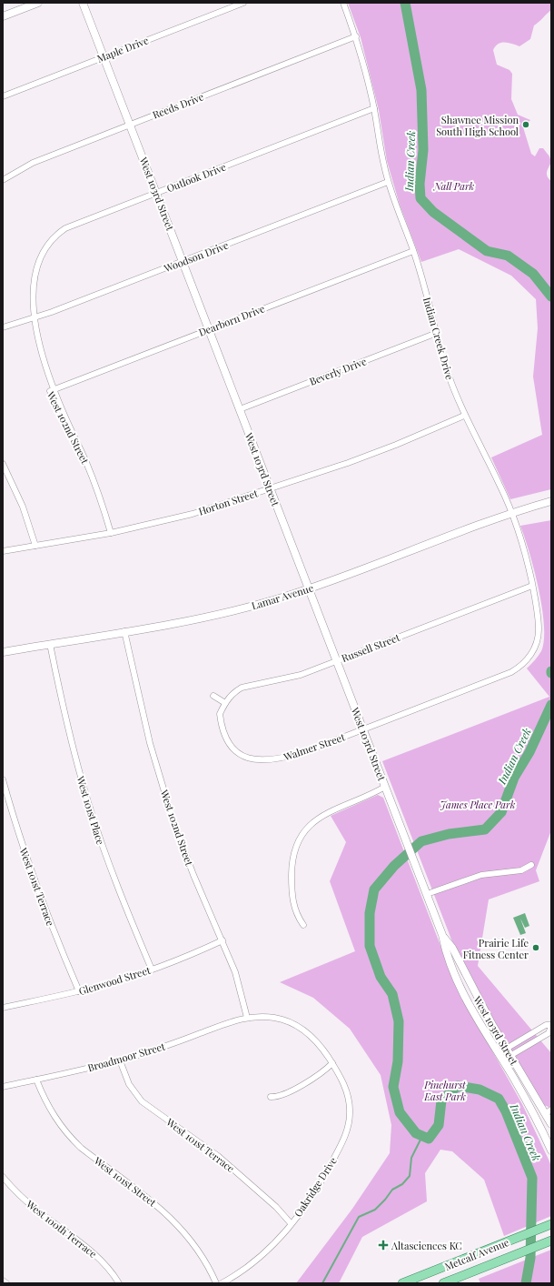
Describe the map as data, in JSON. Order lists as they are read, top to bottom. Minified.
{"streets":{"main road":["West 103rd Street","Lamar Avenue","Metcalf Avenue"],"street":["Maple Drive","Reeds Drive","Outlook Drive","Woodson Drive","Dearborn Drive","Indian Creek Drive","Beverly Drive","West 102nd Street","Horton Street","Russell Street","Walmer Street","West 101st Place","West 101st Terrace","Glenwood Street","Broadmoor Street","West 101st Street","Oakridge Drive","West 100th Terrace"]},"crossings":[["Maple Drive","West 103rd Street"],["Reeds Drive","West 103rd Street"],["Reeds Drive","Indian Creek Drive"],["Outlook Drive","West 103rd Street"],["Outlook Drive","Indian Creek Drive"],["West 103rd Street","Woodson Drive"],["West 103rd Street","Dearborn Drive"],["West 103rd Street","Beverly Drive"],["West 103rd Street","Horton Street"],["West 103rd Street","Lamar Avenue"],["West 103rd Street","Russell Street"],["West 103rd Street","Walmer Street"],["Woodson Drive","Indian Creek Drive"],["Dearborn Drive","Indian Creek Drive"],["Dearborn Drive","West 102nd Street"],["Indian Creek Drive","Beverly Drive"],["Indian Creek Drive","Horton Street"],["Indian Creek Drive","Lamar Avenue"],["Indian Creek Drive","Russell Street"],["Indian Creek Drive","Walmer Street"],["West 102nd Street","Horton Street"],["West 102nd Street","Lamar Avenue"],["West 102nd Street","Glenwood Street"],["West 102nd Street","Broadmoor Street"],["Lamar Avenue","West 101st Place"],["Russell Street","Walmer Street"],["West 101st Place","Glenwood Street"],["West 101st Terrace","Glenwood Street"],["West 101st Terrace","Broadmoor Street"],["West 101st Terrace","Oakridge Drive"],["Broadmoor Street","West 101st Street"],["Broadmoor Street","Oakridge Drive"]],"water":["Indian Creek"],"parks":["Nall Park","James Place Park","Pinehurst East Park"],"places":{"other":["Shawnee Mission South High School","Prairie Life Fitness Center"],"health":["Altasciences KC"]}}
